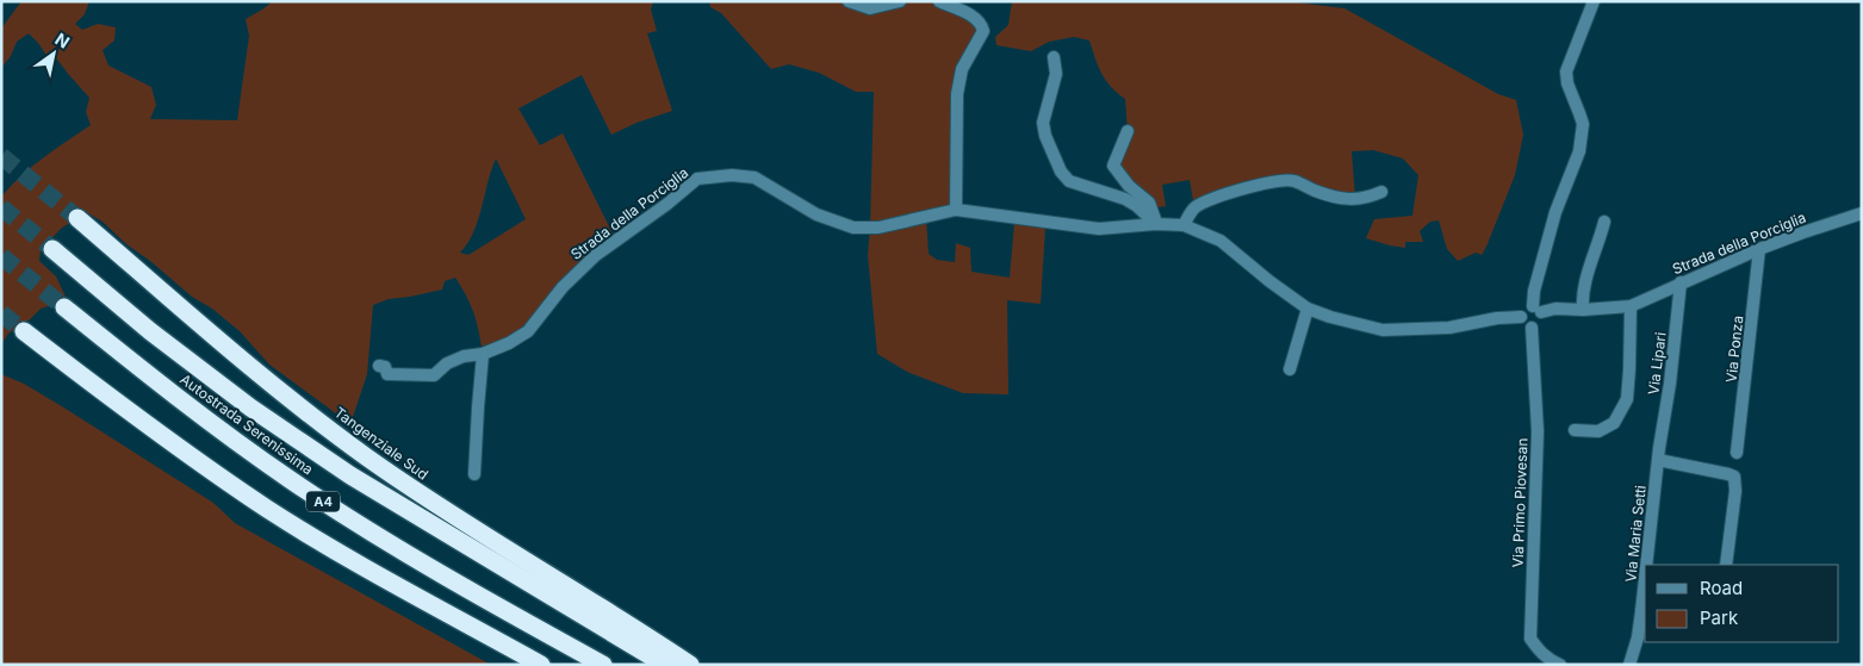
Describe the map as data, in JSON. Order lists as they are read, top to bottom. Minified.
{"streets":{"highway":["Autostrada Serenissima","Tangenziale Sud","A4"],"street":["Strada della Porciglia","Via Ponza","Via Lipari","Via Primo Piovesan","Via Maria Setti"]},"crossings":[["Strada della Porciglia","Via Ponza"],["Strada della Porciglia","Via Lipari"],["Strada della Porciglia","Via Primo Piovesan"],["Via Lipari","Via Maria Setti"]],"legend":["Road","Park"],"north":"top right"}
